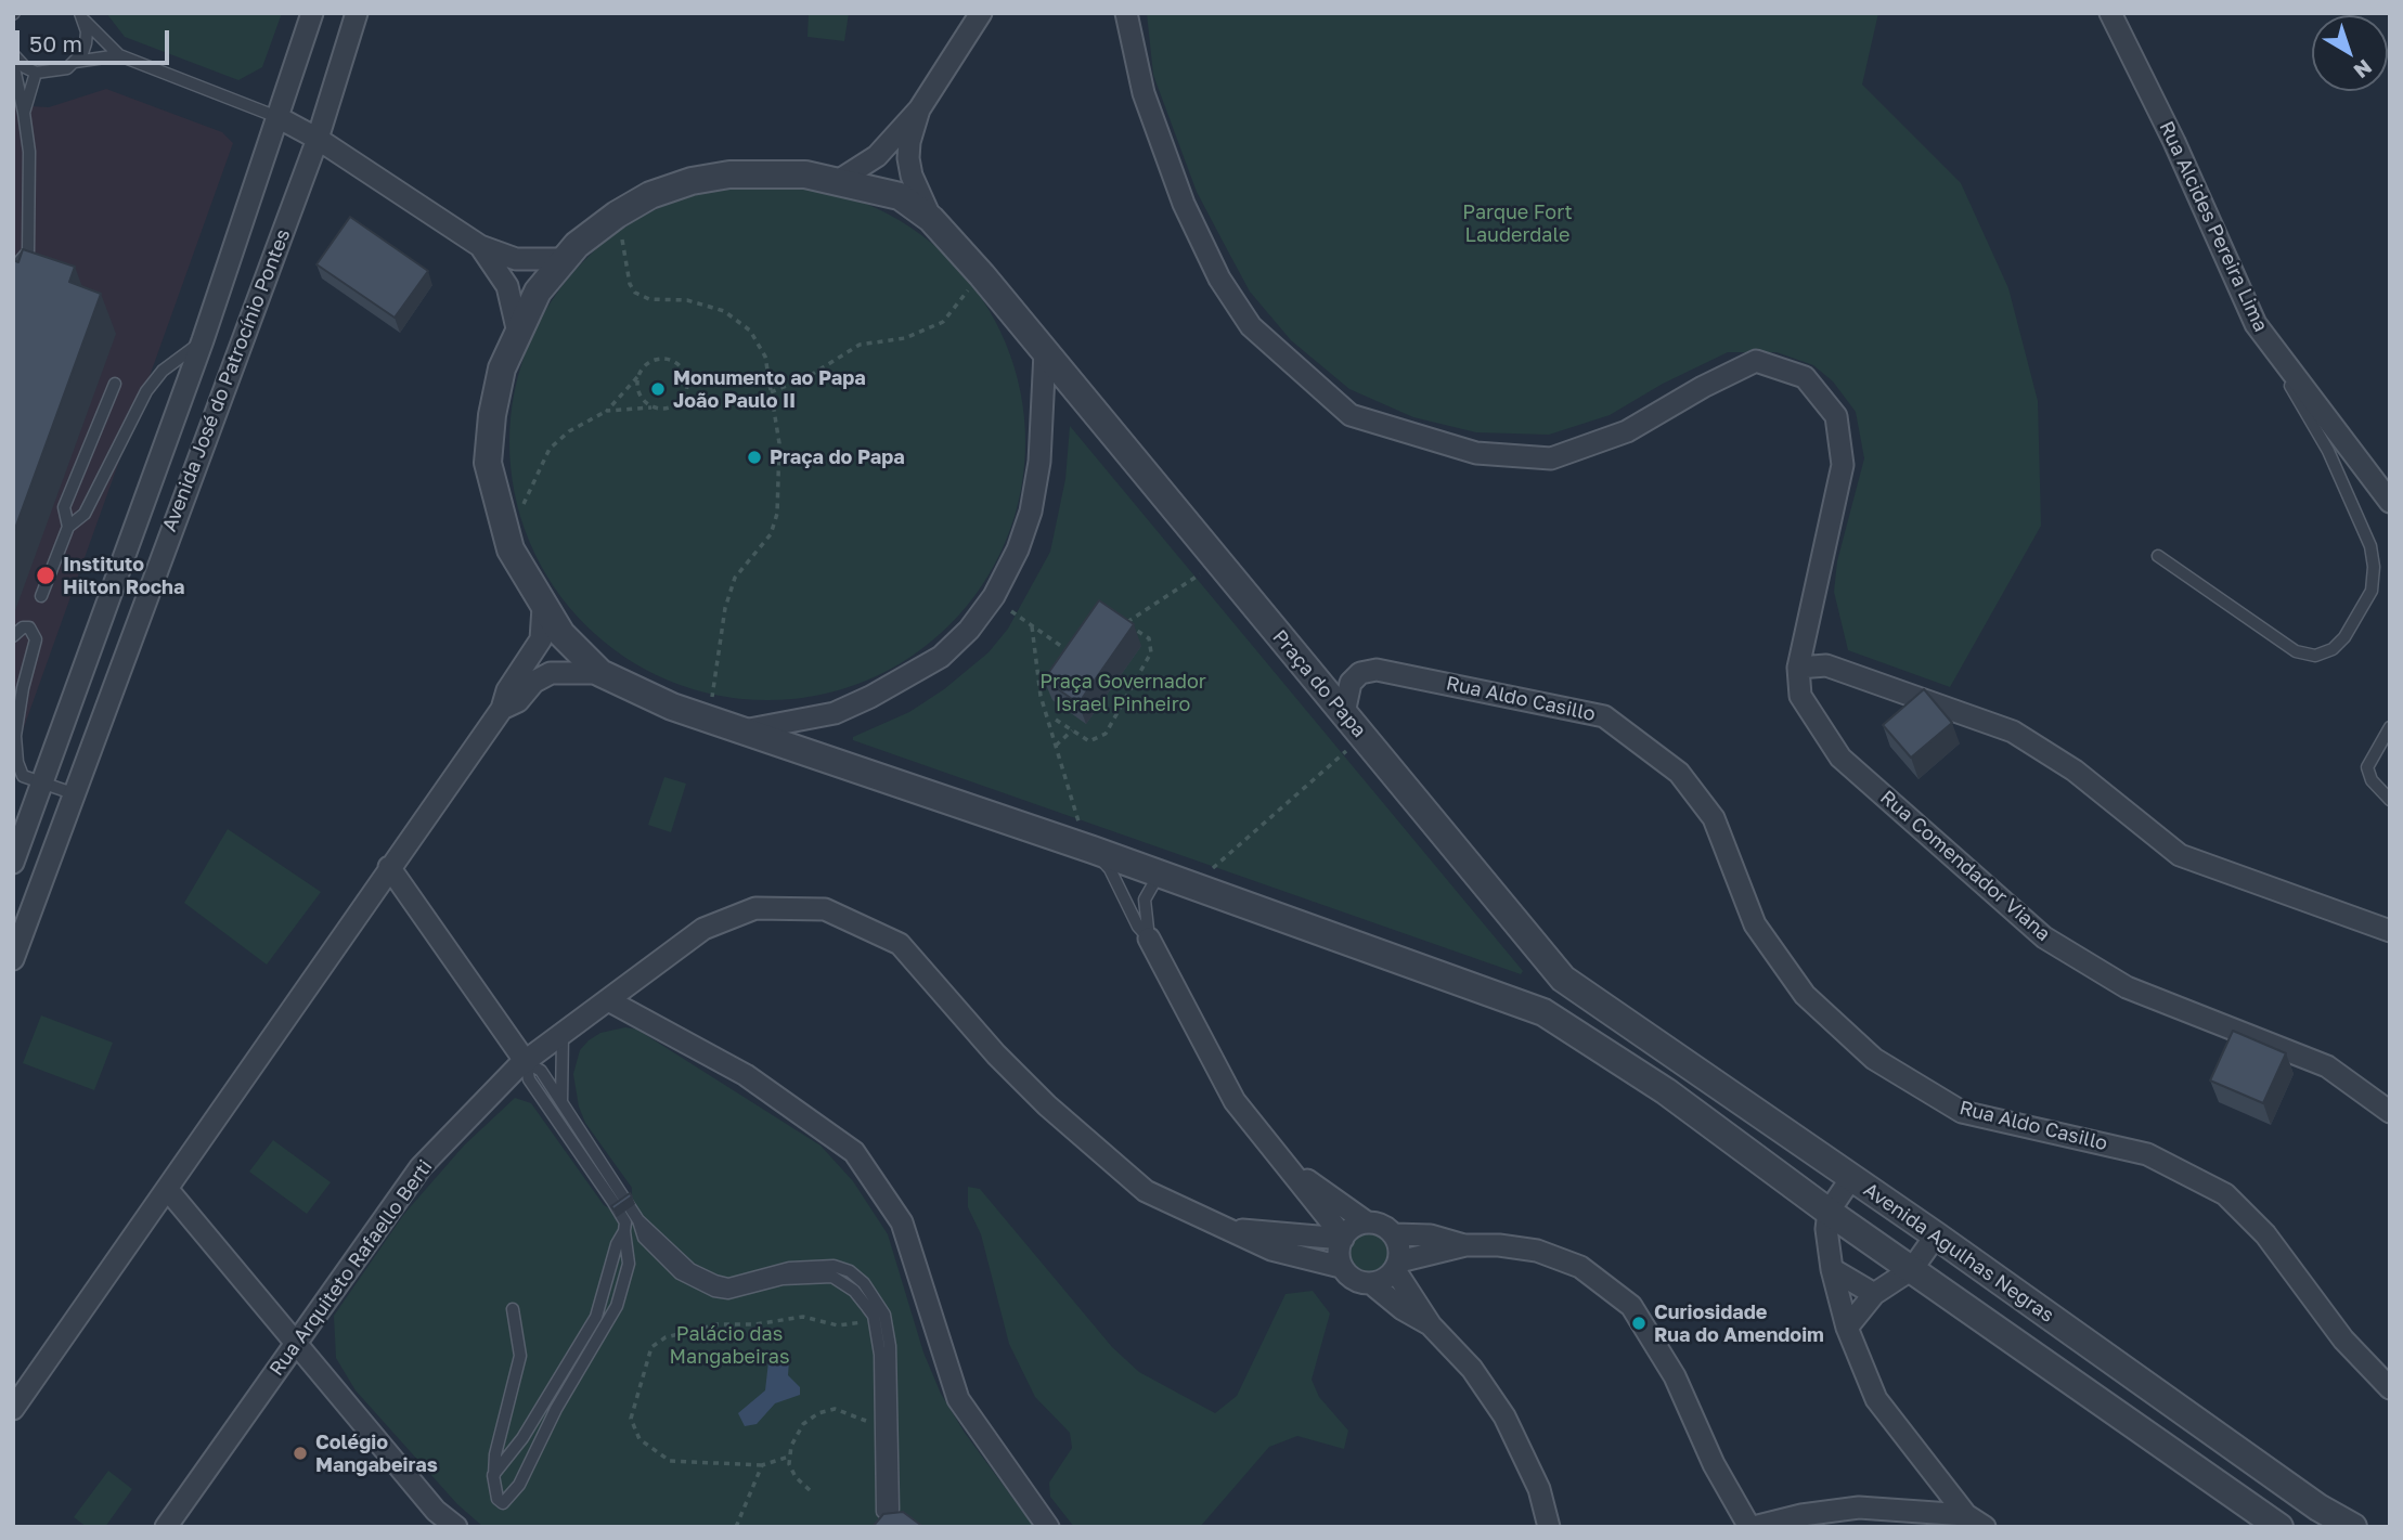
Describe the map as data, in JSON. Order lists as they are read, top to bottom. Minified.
{"streets":{"street":["Rua Alcides Pereira Lima","Avenida José do Patrocínio Pontes","Praça do Papa","Rua Aldo Casillo","Rua Comendador Viana","Avenida Agulhas Negras","Rua Arquiteto Rafaello Berti"]},"crossings":[["Praça do Papa","Rua Aldo Casillo"],["Praça do Papa","Avenida Agulhas Negras"]],"parks":["Parque Fort Lauderdale","Praça Governador Israel Pinheiro","Palácio das Mangabeiras"],"places":["Monumento ao Papa João Paulo II","Praça do Papa","Instituto Hilton Rocha","Curiosidade Rua do Amendoim","Colégio Mangabeiras"],"scale_bar":"50 m","north":"bottom right"}
